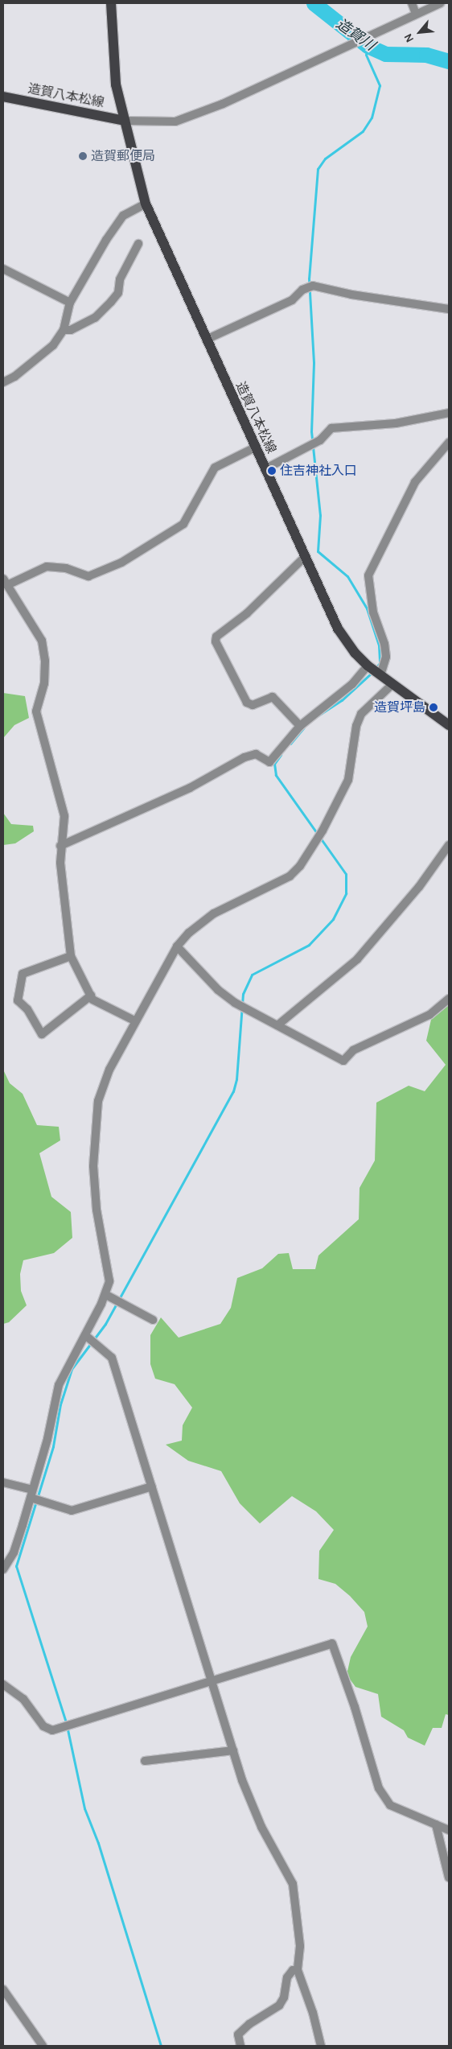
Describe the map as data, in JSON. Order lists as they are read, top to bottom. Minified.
{"streets":{"main road":["造賀八本松線"]},"water":["造賀川"],"places":["造賀郵便局","住吉神社入口","造賀坪島"],"north":"bottom left"}
